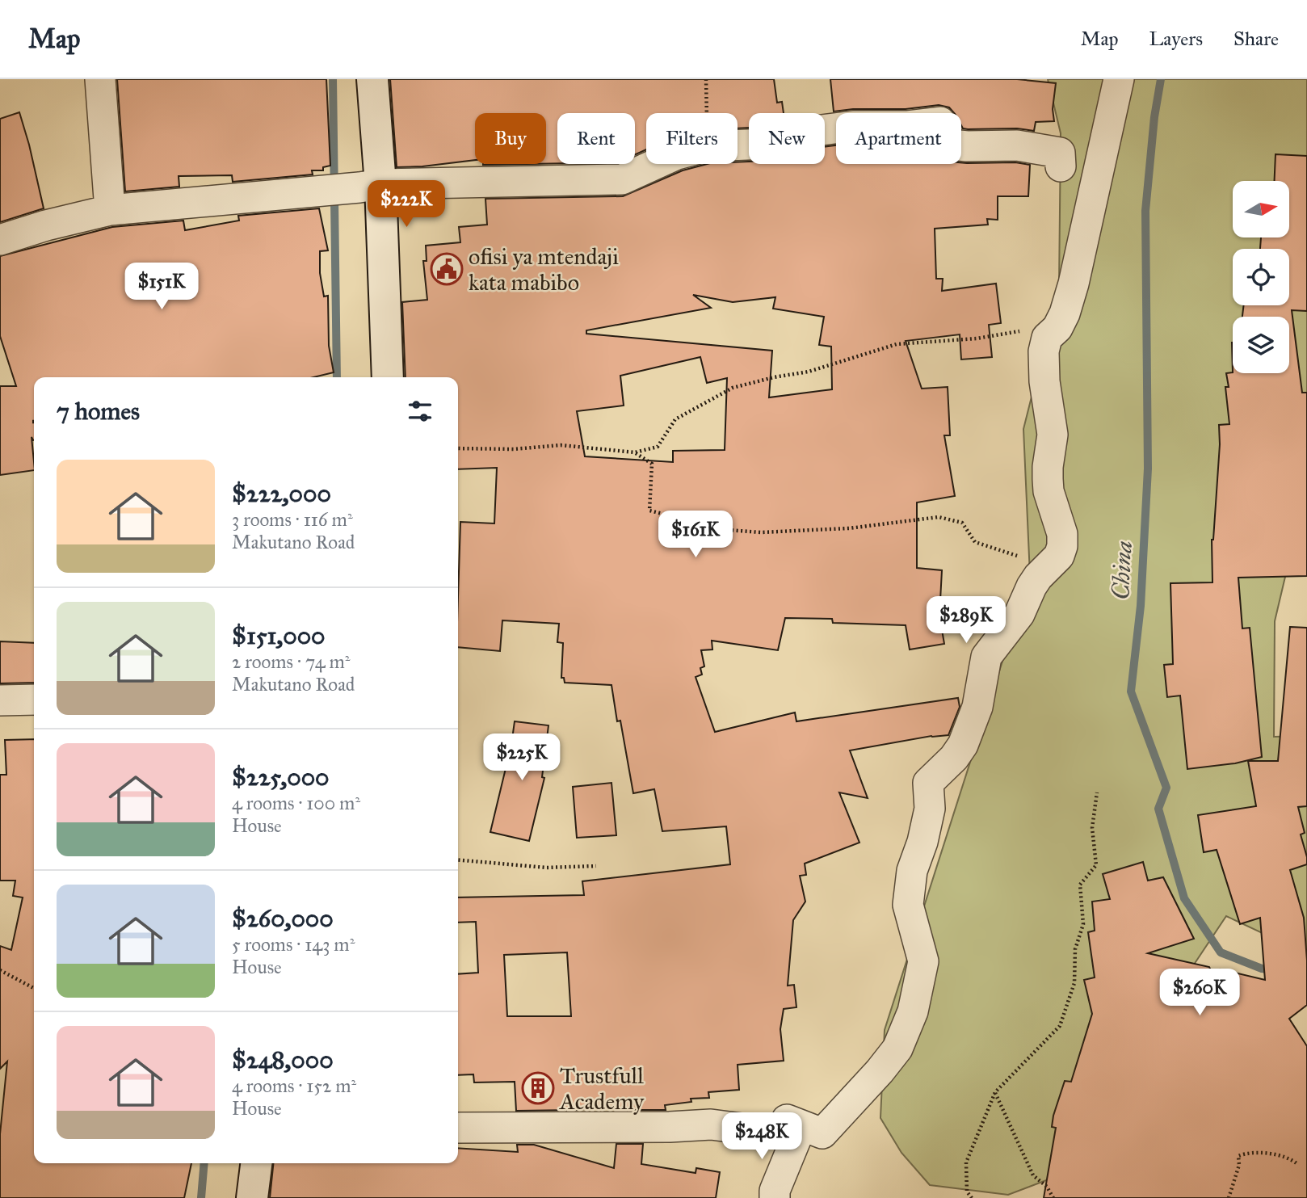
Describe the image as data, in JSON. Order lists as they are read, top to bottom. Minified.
{"water":["China"],"places":{"public building":["ofisi ya mtendaji kata mabibo"],"building":["Trustfull Academy"]},"north":"right","page":{"header":"Map","nav":["Map","Layers","Share"],"chip":["Buy","Rent","Filters","New","Apartment"],"price":["$222K","$151K","$161K","$289K","$225K","$260K","$248K"],"heading":"7 homes","list":[{"name":"$222,000","note":"3 rooms · 116 m² · Makutano Road"},{"name":"$151,000","note":"2 rooms · 74 m² · Makutano Road"},{"name":"$225,000","note":"4 rooms · 100 m² · House"},{"name":"$260,000","note":"5 rooms · 143 m² · House"},{"name":"$248,000","note":"4 rooms · 152 m² · House"}]}}
